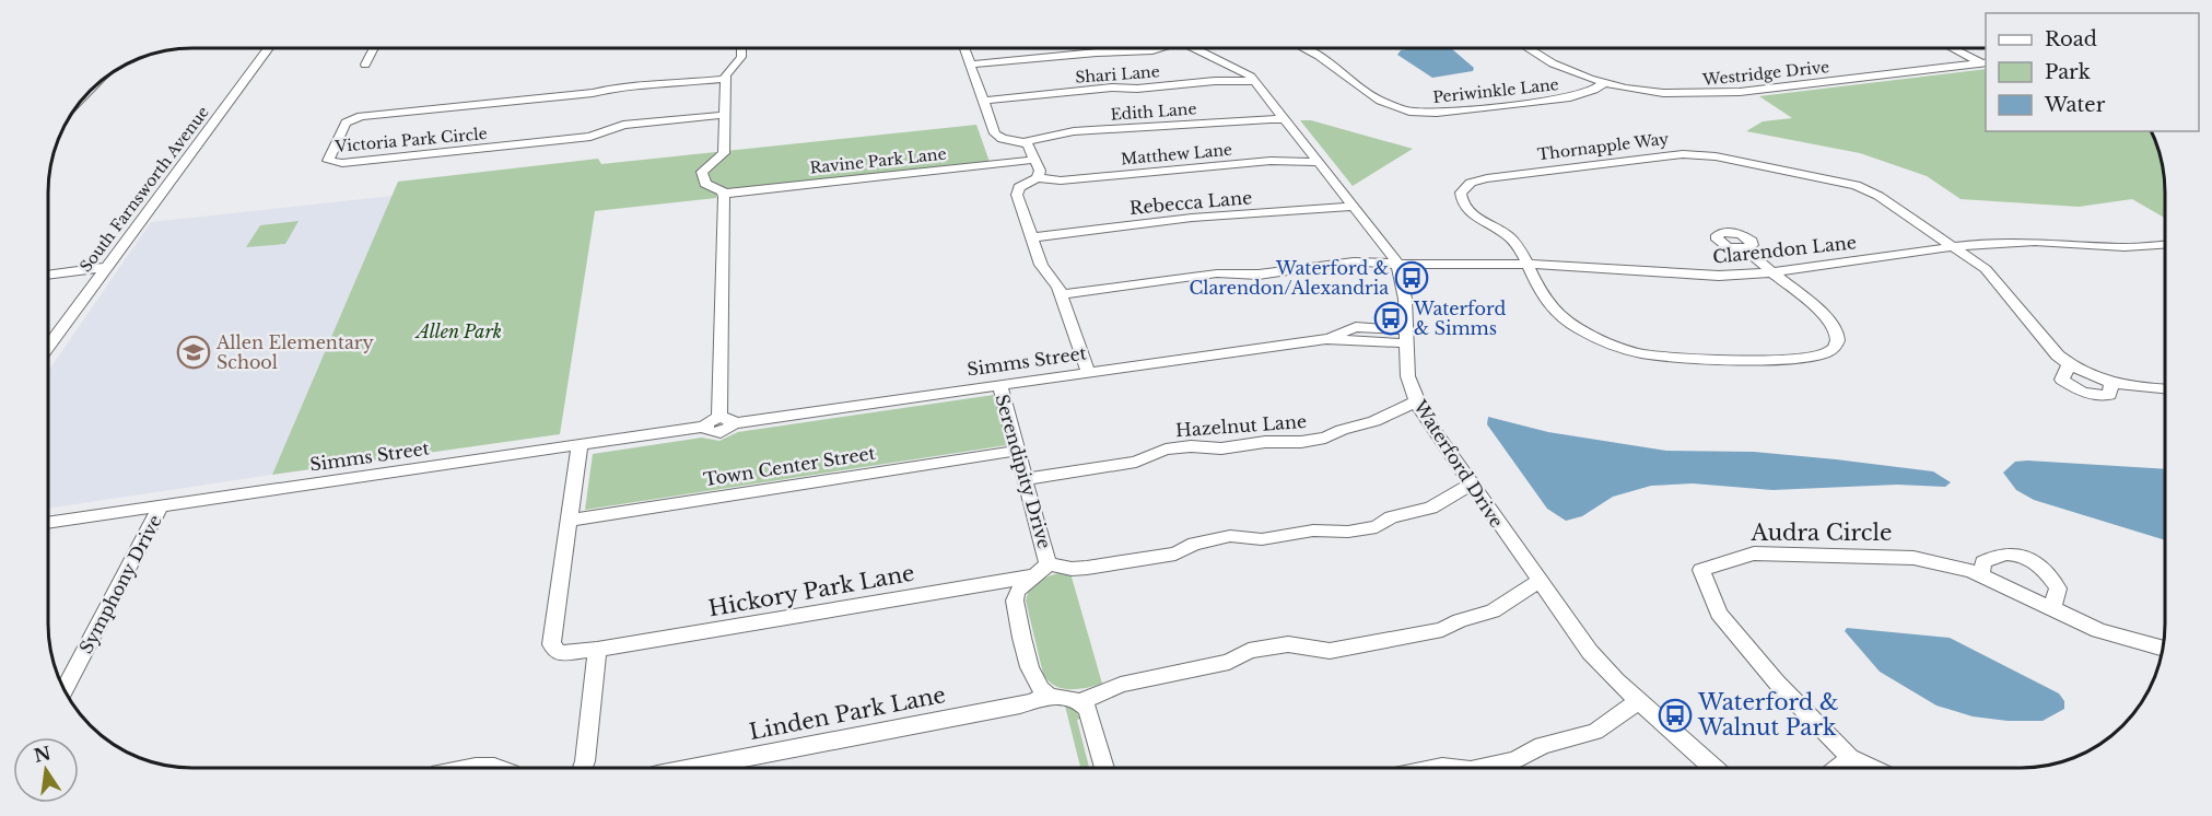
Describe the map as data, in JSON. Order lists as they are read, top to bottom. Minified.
{"streets":{"street":["Westridge Drive","Shari Lane","Periwinkle Lane","Edith Lane","Victoria Park Circle","Thornapple Way","Matthew Lane","Ravine Park Lane","South Farnsworth Avenue","Rebecca Lane","Clarendon Lane","Simms Street","Hazelnut Lane","Waterford Drive","Town Center Street","Serendipity Drive","Audra Circle","Symphony Drive","Hickory Park Lane","Linden Park Lane"]},"crossings":[["Westridge Drive","Periwinkle Lane"],["Shari Lane","Waterford Drive"],["Edith Lane","Waterford Drive"],["Thornapple Way","Clarendon Lane"],["Matthew Lane","Waterford Drive"],["Rebecca Lane","Waterford Drive"],["Clarendon Lane","Waterford Drive"],["Simms Street","Waterford Drive"],["Simms Street","Serendipity Drive"],["Simms Street","Symphony Drive"],["Hazelnut Lane","Waterford Drive"],["Hazelnut Lane","Serendipity Drive"],["Waterford Drive","Hickory Park Lane"],["Town Center Street","Serendipity Drive"],["Town Center Street","Hickory Park Lane"],["Serendipity Drive","Hickory Park Lane"],["Serendipity Drive","Linden Park Lane"]],"parks":["Allen Park"],"places":{"bus stop":["Waterford & Clarendon/Alexandria","Waterford & Simms","Waterford & Walnut Park"],"school or university":["Allen Elementary School"]},"legend":["Road","Park","Water"],"north":"top"}
